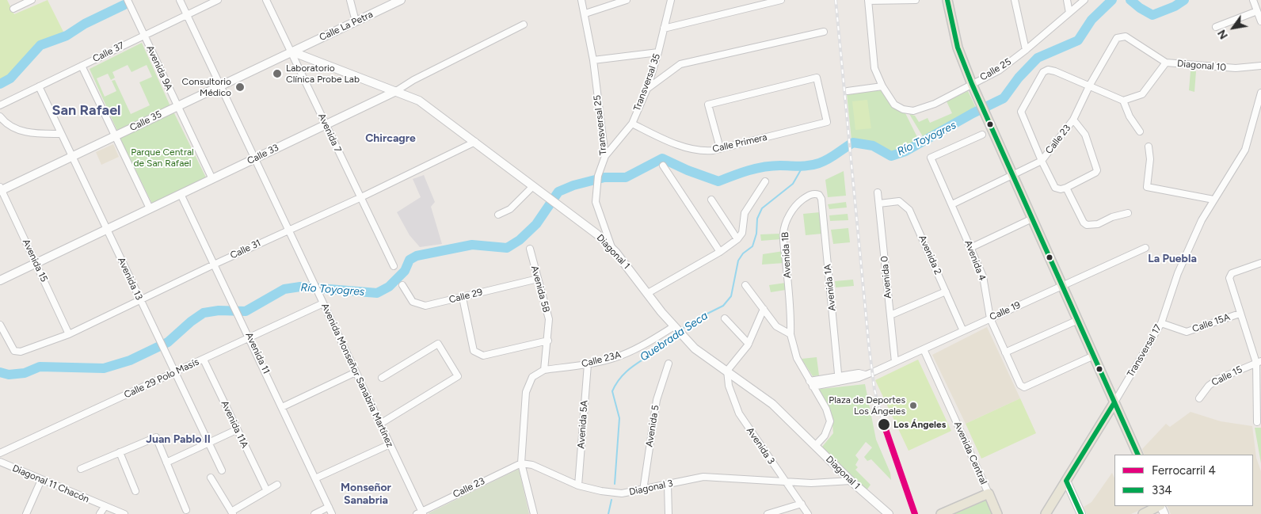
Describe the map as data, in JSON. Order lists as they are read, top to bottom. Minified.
{"streets":{"main road":["Calle La Petra","Calle 35","Calle 33","Diagonal 1","Transversal 17","Avenida Central"],"street":["Calle 37","Diagonal 10","Avenida 9A","Calle 25","Transversal 35","Transversal 25","Avenida 7","Calle 23","Calle Primera","Calle 31","Avenida 1B","Avenida 2","Avenida 15","Avenida 4","Avenida 0","Avenida 13","Avenida 1A","Avenida 5B","Calle 29","Calle 19","Calle 15A","Avenida 11","Calle 23A","Avenida Monseñor Sanabria Martínez","Calle 15","Calle 29 Polo Masís","Avenida 11A","Avenida 5A","Avenida 5","Avenida 3","Diagonal 11 Chacón","Diagonal 3"]},"crossings":[["Calle La Petra","Calle 35"],["Calle La Petra","Avenida 7"],["Calle La Petra","Diagonal 1"],["Calle 37","Avenida 9A"],["Calle 37","Avenida 13"],["Calle 37","Avenida Monseñor Sanabria Martínez"],["Diagonal 10","Calle 23"],["Avenida 9A","Calle 35"],["Avenida 9A","Calle 33"],["Transversal 35","Transversal 25"],["Transversal 35","Calle Primera"],["Calle 35","Avenida 7"],["Calle 35","Diagonal 1"],["Calle 35","Avenida 15"],["Calle 35","Avenida 13"],["Calle 35","Avenida Monseñor Sanabria Martínez"],["Transversal 25","Diagonal 1"],["Avenida 7","Calle 33"],["Avenida 7","Calle 31"],["Avenida 7","Diagonal 1"],["Calle 23","Avenida 4"],["Calle 23","Avenida Monseñor Sanabria Martínez"],["Calle 23","Diagonal 3"],["Calle 33","Diagonal 1"],["Calle 33","Avenida 15"],["Calle 33","Avenida 13"],["Calle 33","Avenida 11"],["Calle 33","Avenida Monseñor Sanabria Martínez"],["Calle 31","Diagonal 1"],["Calle 31","Avenida 15"],["Calle 31","Avenida 13"],["Calle 31","Avenida 11"],["Calle 31","Avenida Monseñor Sanabria Martínez"],["Diagonal 1","Calle 23A"],["Diagonal 1","Avenida 3"],["Avenida 1B","Avenida 1A"],["Avenida 1B","Calle 19"],["Avenida 2","Avenida 0"],["Avenida 2","Calle 19"],["Avenida 4","Calle 19"],["Avenida 0","Calle 19"],["Avenida 13","Calle 29 Polo Masís"],["Avenida 1A","Calle 19"],["Avenida 5B","Calle 29"],["Avenida 5B","Calle 23A"],["Calle 19","Avenida Central"],["Calle 15A","Transversal 17"],["Avenida 11","Calle 29 Polo Masís"],["Calle 23A","Avenida 5A"],["Avenida Monseñor Sanabria Martínez","Calle 29 Polo Masís"],["Calle 29 Polo Masís","Avenida 11A"],["Avenida 5A","Diagonal 3"],["Avenida 5","Diagonal 3"],["Avenida 3","Diagonal 3"]],"districts":["San Rafael","Chircagre","La Puebla","Juan Pablo II","Monseñor Sanabria"],"water":["Río Toyogres","Quebrada Seca"],"parks":["Parque Central de San Rafael"],"places":["Laboratorio Clínica Probe Lab","Consultorio Médico","Plaza de Deportes Los Ángeles","Los Ángeles"],"lines":["transit line 334","rail line 4"],"legend":["Ferrocarril 4","334"],"north":"bottom left"}
